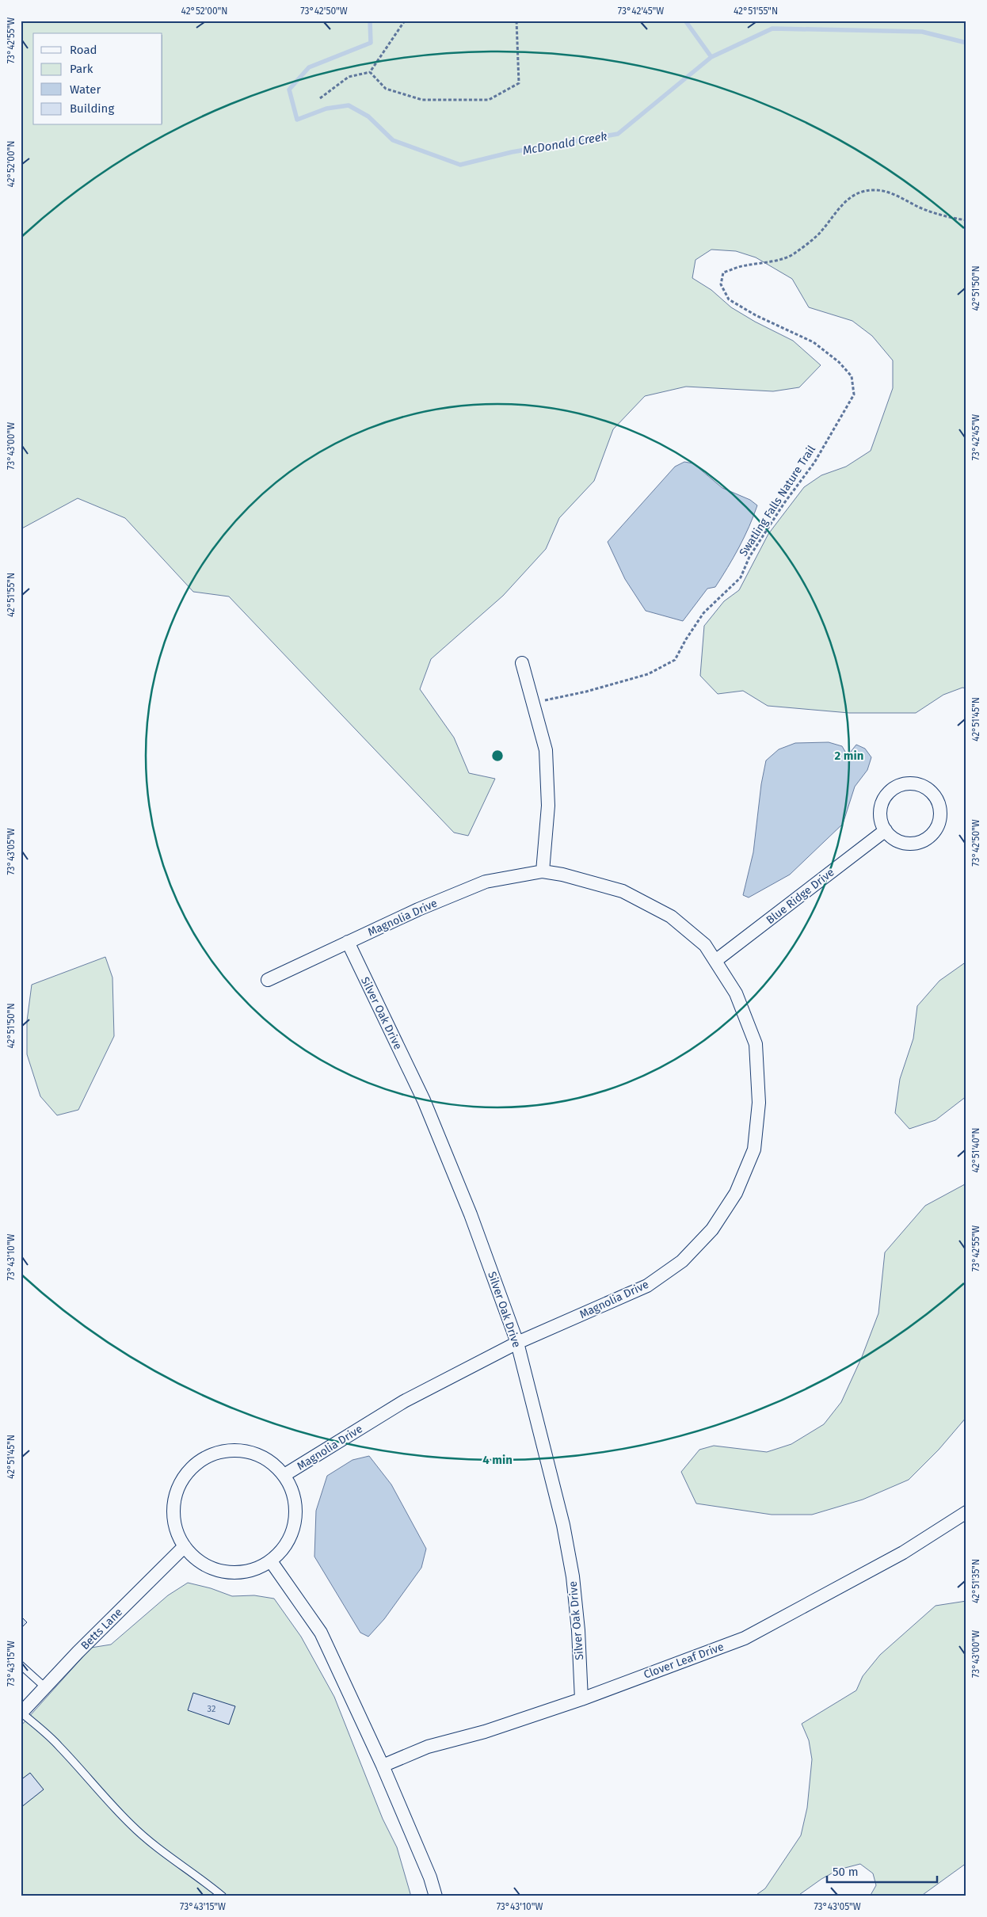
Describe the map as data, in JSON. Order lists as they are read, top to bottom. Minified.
{"streets":{"street":["Blue Ridge Drive","Magnolia Drive","Silver Oak Drive","Betts Lane","Clover Leaf Drive"],"path":["Swatling Falls Nature Trail"]},"crossings":[["Blue Ridge Drive","Magnolia Drive"],["Magnolia Drive","Silver Oak Drive"],["Magnolia Drive","Betts Lane"],["Silver Oak Drive","Clover Leaf Drive"]],"water":["McDonald Creek"],"house_numbers":["32"],"legend":["Road","Park","Water","Building"],"scale_bar":"50 m","coordinates":["42°52'00\"N","73°42'50\"W","73°42'45\"W","42°51'55\"N","73°42'55\"W","42°51'50\"N","73°43'00\"W","42°51'45\"N","73°43'05\"W","42°51'40\"N","73°43'10\"W","42°51'35\"N","73°43'15\"W"],"rings":["2 min","4 min"]}
